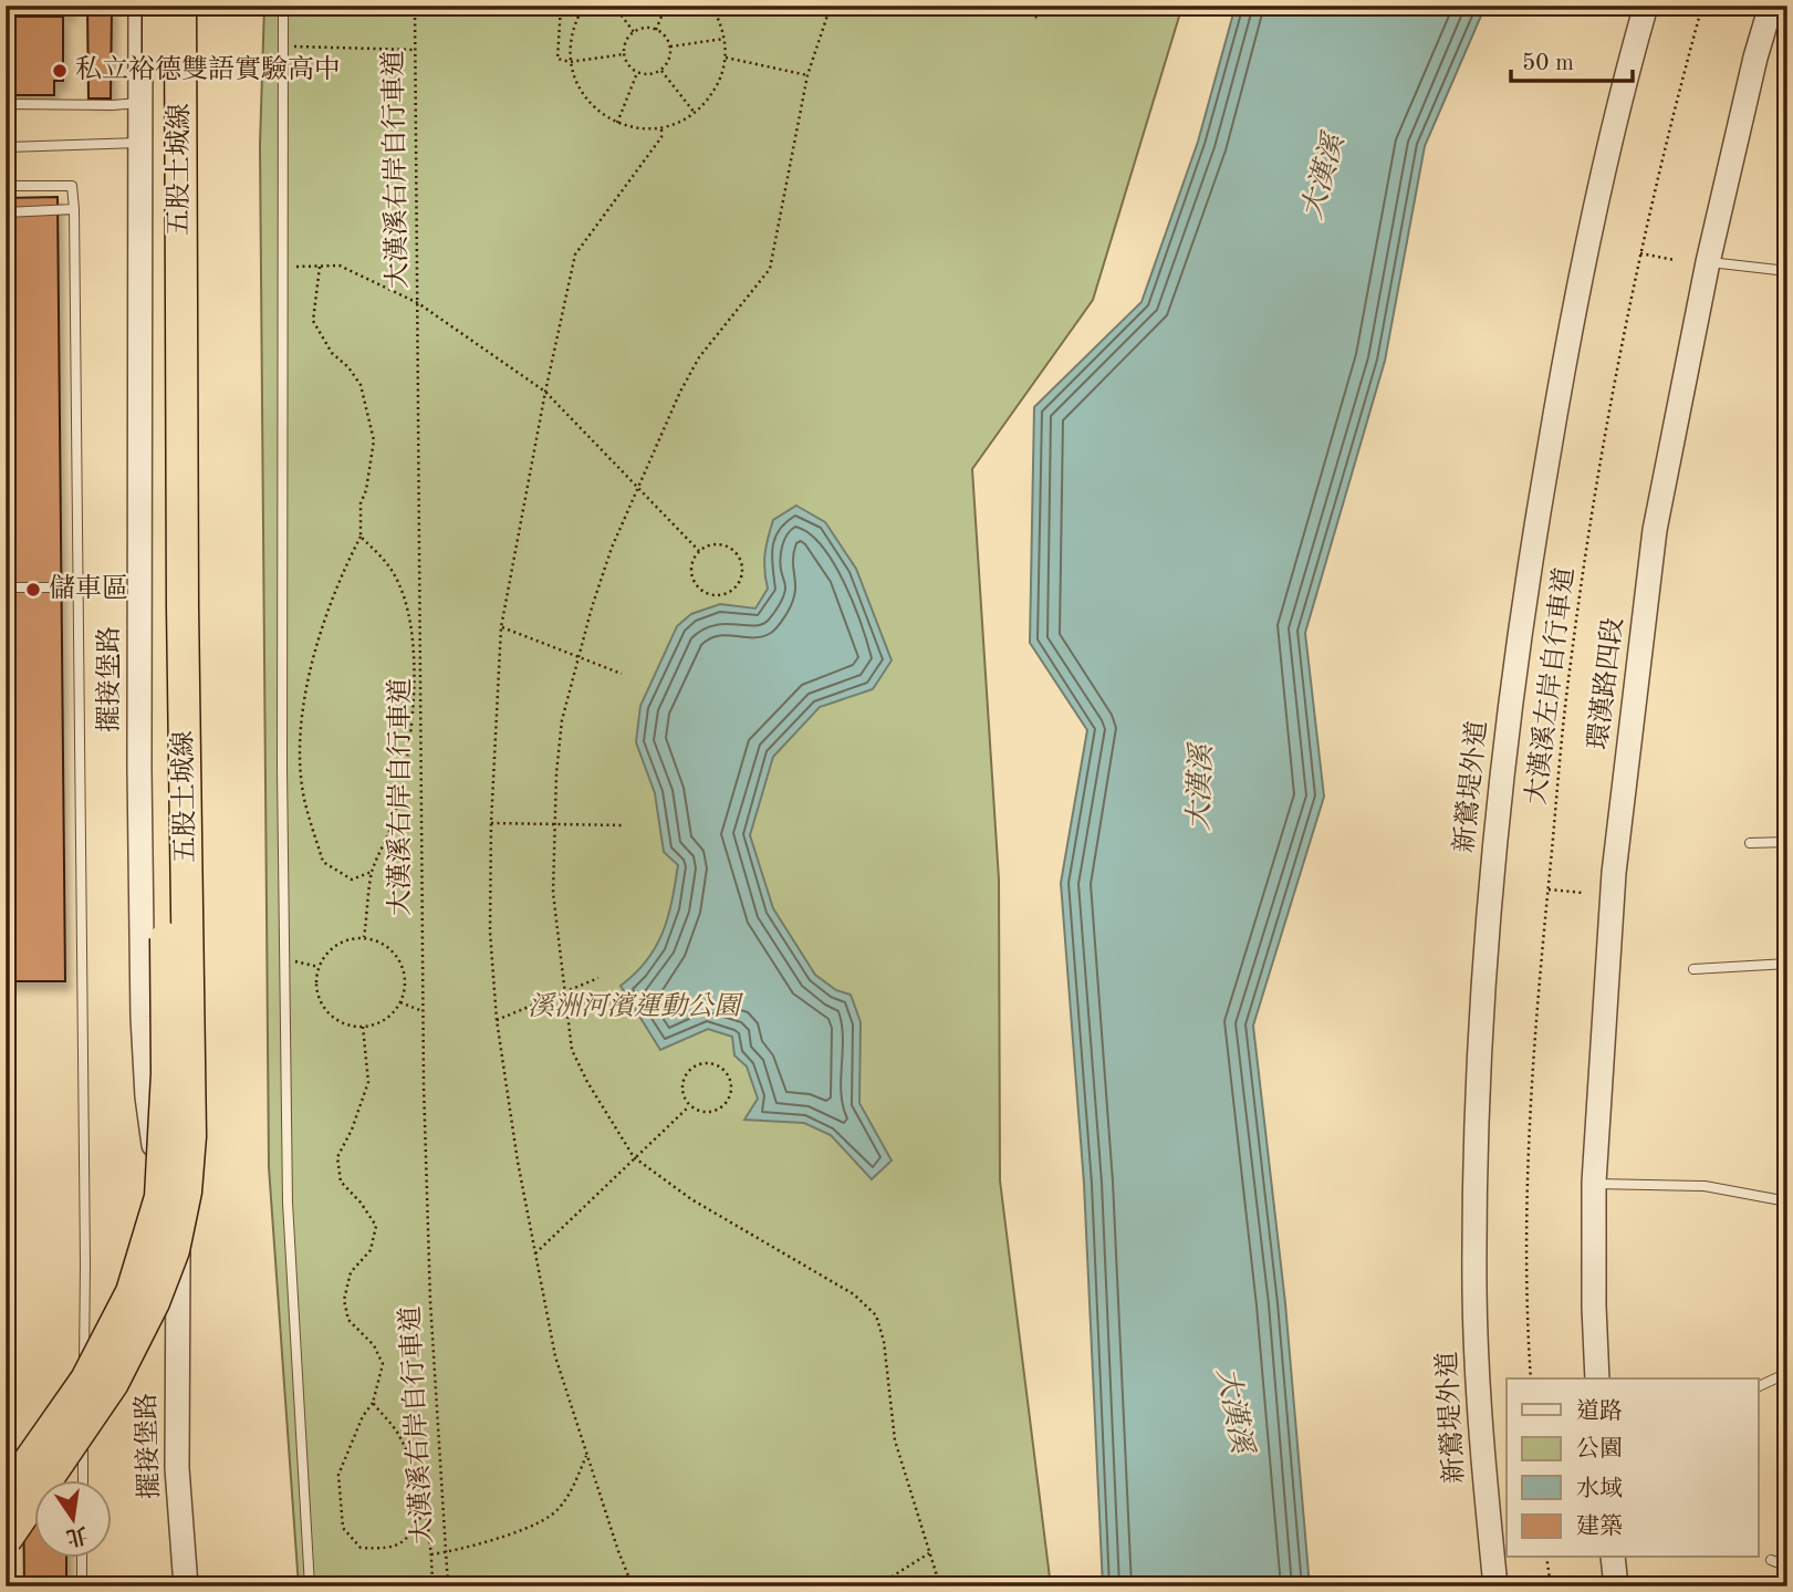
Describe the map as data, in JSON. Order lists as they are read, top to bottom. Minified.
{"streets":{"highway":["五股土城線"],"street":["擺接堡路","環漢路四段","新鶯堤外道"],"path":["大漢溪右岸自行車道","大漢溪左岸自行車道"]},"water":["大漢溪"],"parks":["溪洲河濱運動公園"],"places":["私立裕德雙語實驗高中","儲車區"],"legend":["道路","公園","水域","建築"],"scale_bar":"50 m","north":"bottom"}
